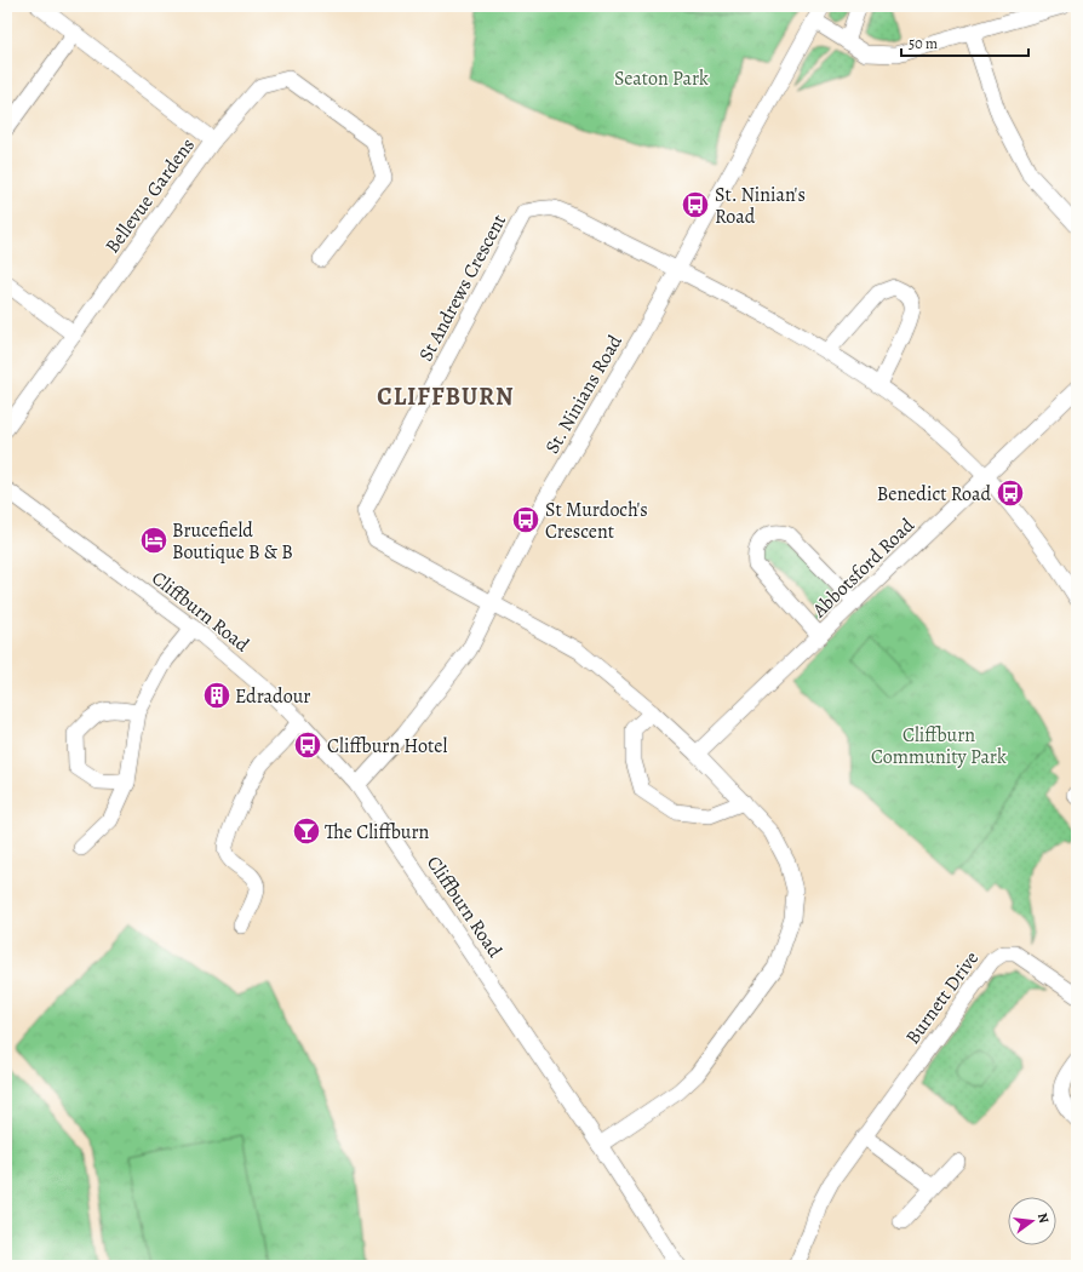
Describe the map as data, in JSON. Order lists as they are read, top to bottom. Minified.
{"streets":{"street":["Bellevue Gardens","St Andrews Crescent","St. Ninians Road","Abbotsford Road","Cliffburn Road","Burnett Drive"]},"crossings":[["St Andrews Crescent","St. Ninians Road"],["St. Ninians Road","Cliffburn Road"]],"districts":["CLIFFBURN"],"parks":["Seaton Park","Cliffburn Community Park"],"places":{"bus stop":["St. Ninian's Road","Benedict Road","St Murdoch's Crescent","Cliffburn Hotel"],"hotel":["Brucefield Boutique B & B"],"building":["Edradour"],"bar":["The Cliffburn"]},"scale_bar":"50 m","north":"right"}
